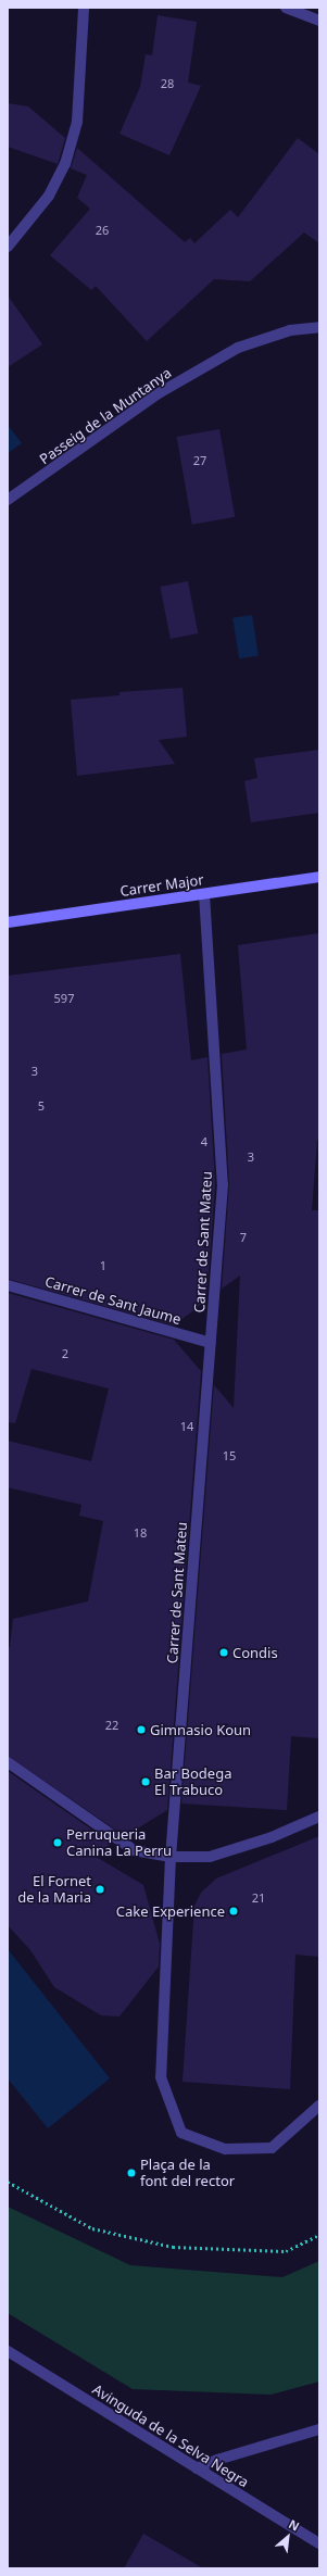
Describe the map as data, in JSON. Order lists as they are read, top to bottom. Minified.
{"streets":{"street":["Passeig de la Muntanya","Carrer Major","Carrer de Sant Mateu","Carrer de Sant Jaume","Avinguda de la Selva Negra"]},"crossings":[["Carrer Major","Carrer de Sant Mateu"],["Carrer de Sant Mateu","Carrer de Sant Jaume"]],"places":["Condis","Gimnasio Koun","Bar Bodega El Trabuco","Perruqueria Canina La Perru","El Fornet de la Maria","Cake Experience","Plaça de la font del rector"],"house_numbers":["28","26","27","597","3","5","4","3","7","1","2","14","15","18","22","21"],"north":"top right"}
